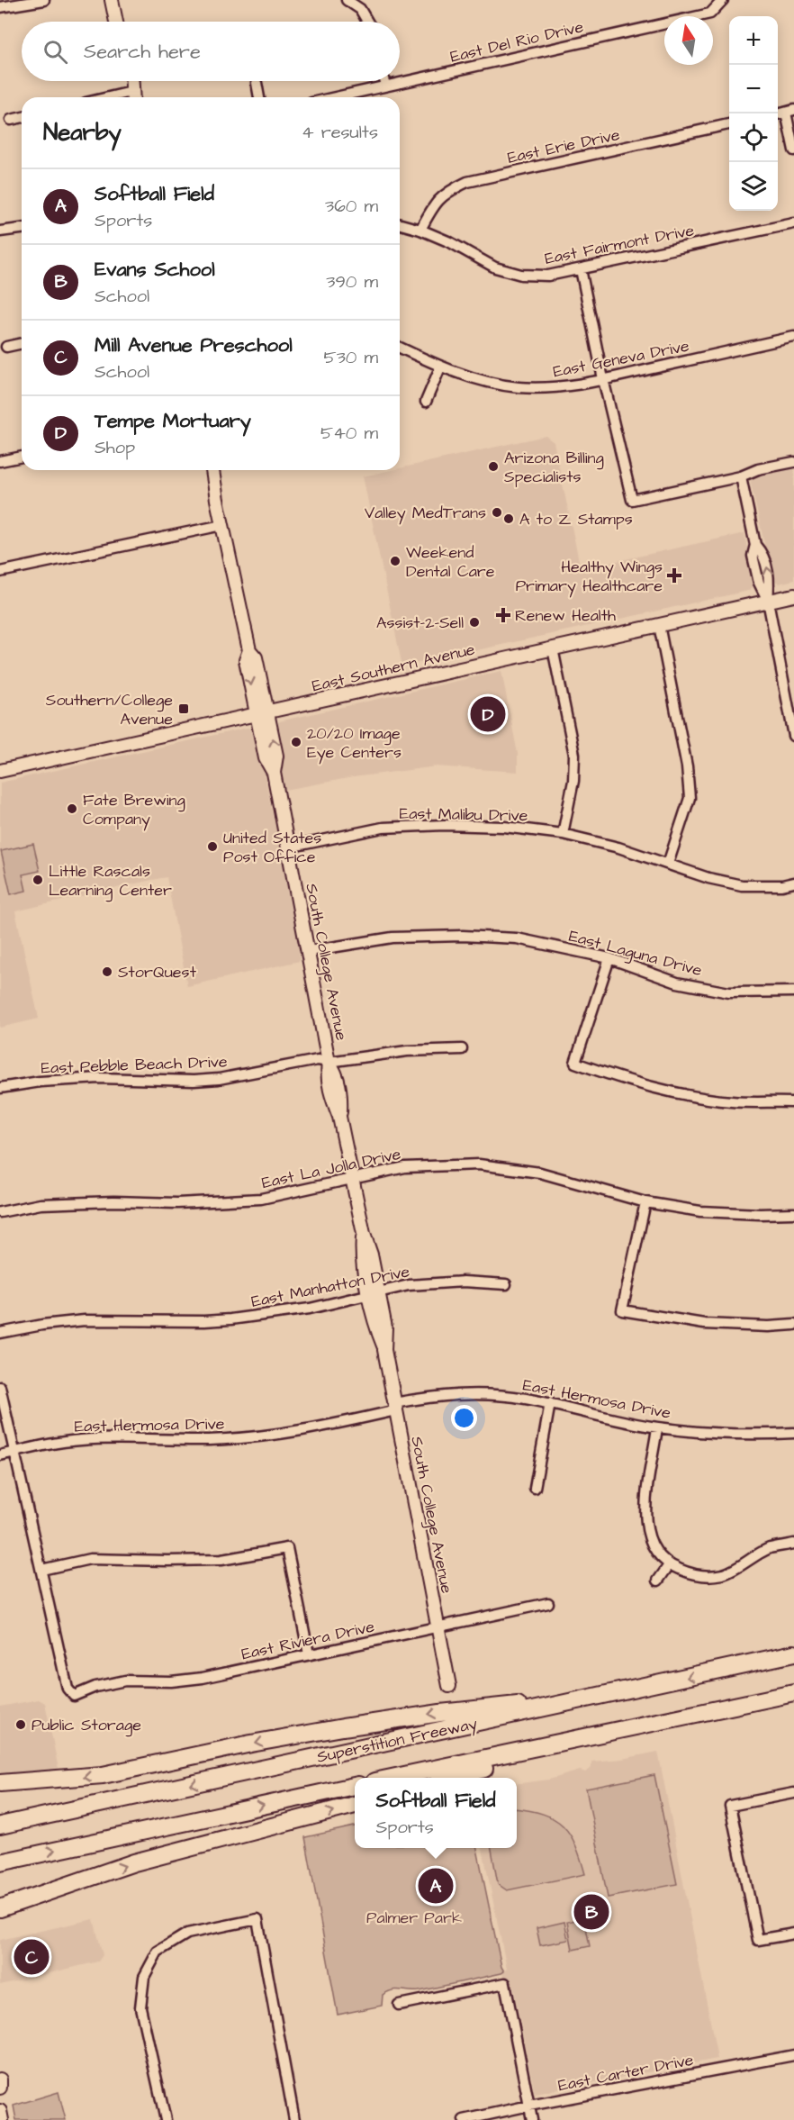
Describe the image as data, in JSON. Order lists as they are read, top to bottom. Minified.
{"streets":{"highway":["Superstition Freeway"],"street":["East Del Rio Drive","East Erie Drive","East Fairmont Drive","East Geneva Drive","East Southern Avenue","East Malibu Drive","East Laguna Drive","South College Avenue","East Pebble Beach Drive","East La Jolla Drive","East Manhatton Drive","East Hermosa Drive","East Riviera Drive","East Carter Drive"]},"crossings":[["East Erie Drive","East Fairmont Drive"],["East Southern Avenue","South College Avenue"],["East Malibu Drive","South College Avenue"],["East Laguna Drive","South College Avenue"],["South College Avenue","East Pebble Beach Drive"],["South College Avenue","East La Jolla Drive"],["South College Avenue","East Manhatton Drive"],["South College Avenue","East Hermosa Drive"],["South College Avenue","East Riviera Drive"]],"parks":["Palmer Park"],"places":{"other":["Arizona Billing Specialists","Valley MedTrans","A to Z Stamps","Weekend Dental Care","Assist-2-Sell","20/20 Image Eye Centers","Fate Brewing Company","United States Post Office","Little Rascals Learning Center","StorQuest","Public Storage"],"health":["Healthy Wings Primary Healthcare","Renew Health"],"transit":["Southern/College Avenue"]},"north":"top","page":{"map_buttons":["+","−"],"search":"Search here","heading":["Nearby","4 results"],"list":[{"mark":"A","name":"Softball Field","note":"Sports","value":"360 m"},{"mark":"B","name":"Evans School","note":"School","value":"390 m"},{"mark":"C","name":"Mill Avenue Preschool","note":"School","value":"530 m"},{"mark":"D","name":"Tempe Mortuary","note":"Shop","value":"540 m"}],"pins":["D","A","B","C"],"popup":["Softball Field","Sports"]}}
